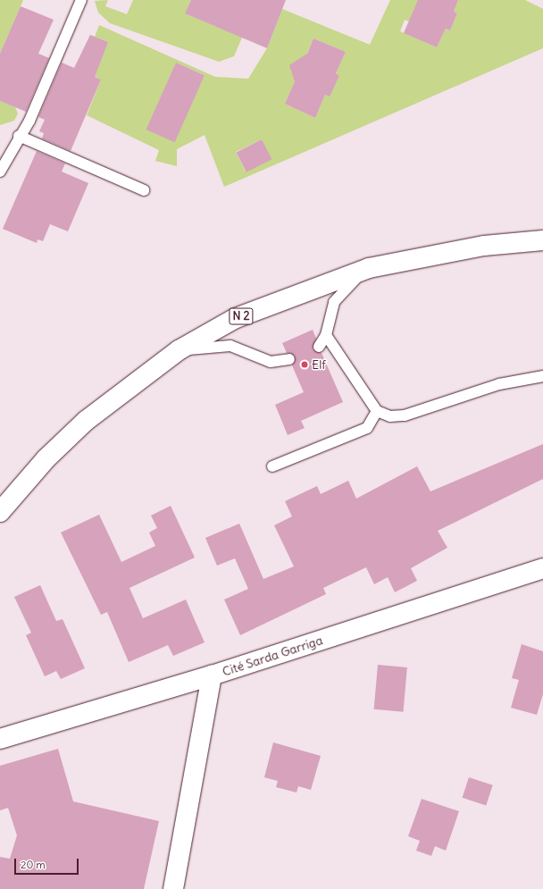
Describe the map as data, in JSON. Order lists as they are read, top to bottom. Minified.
{"streets":{"street":["N 2","Cité Sarda Garriga"]},"places":["Elf"],"scale_bar":"20 m"}
